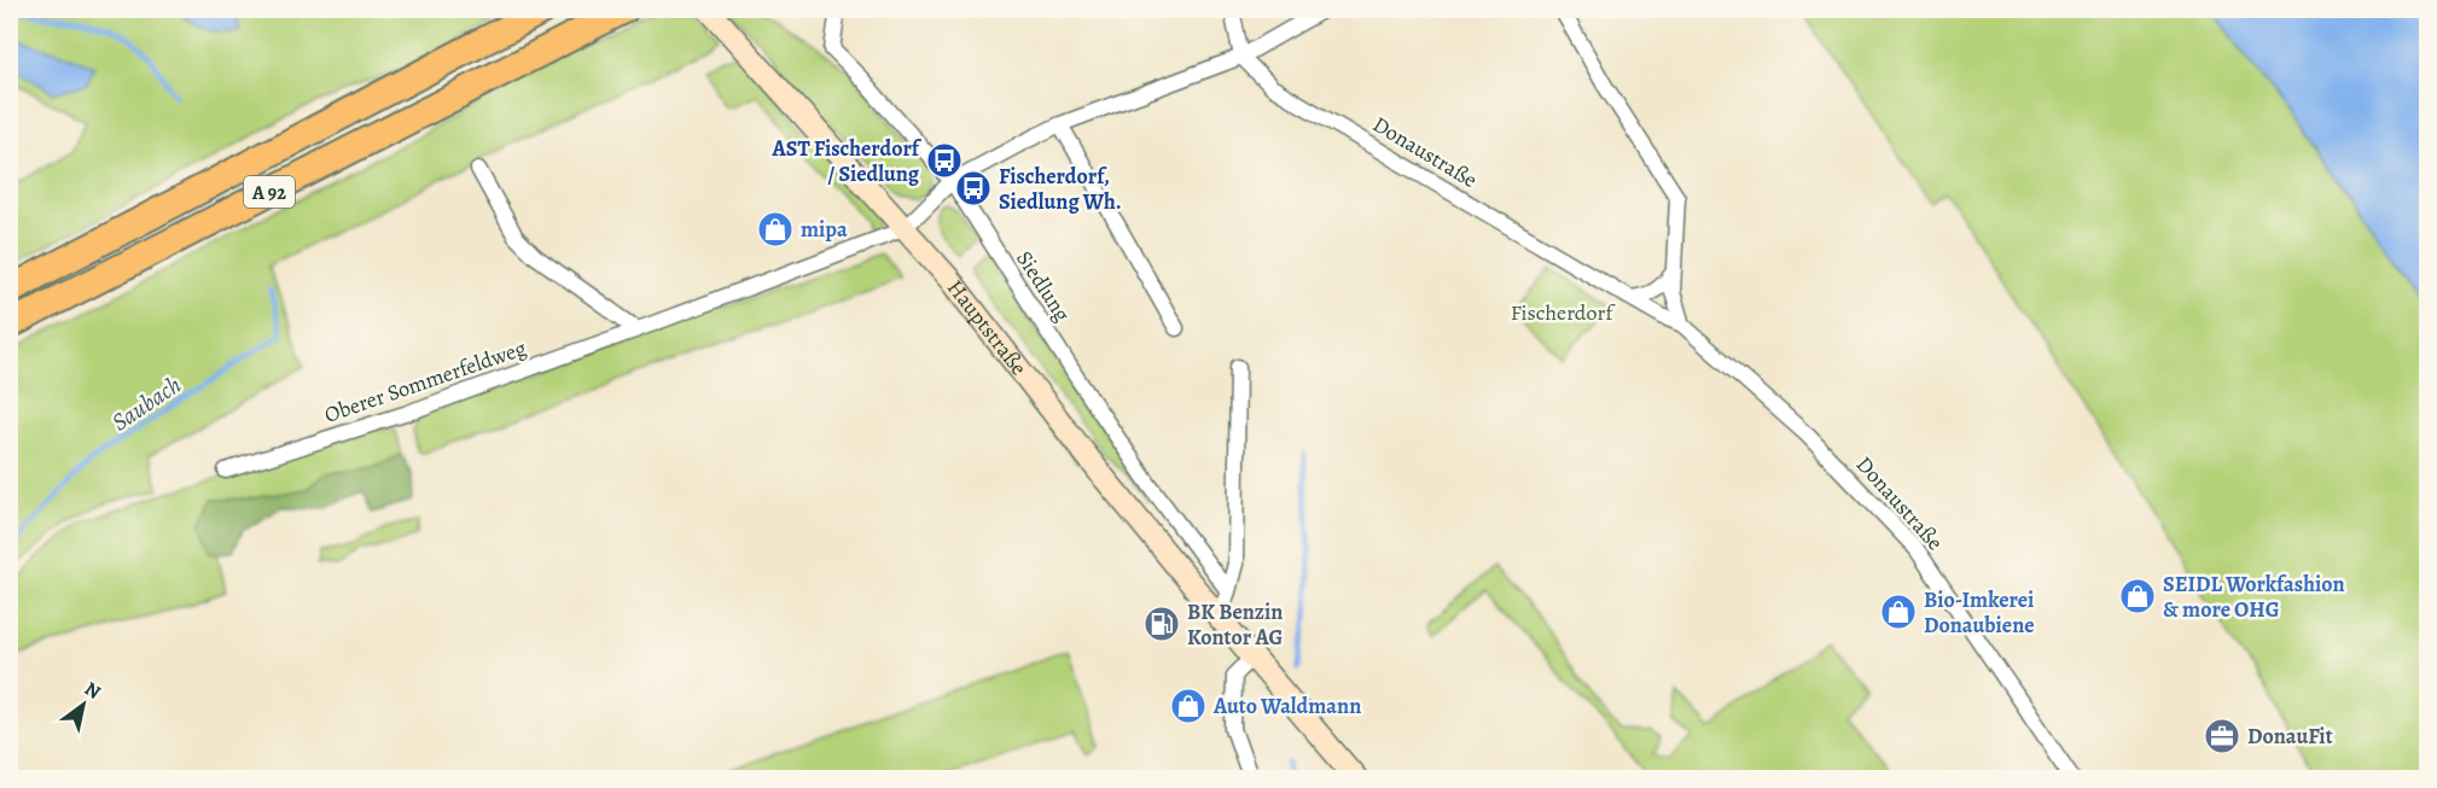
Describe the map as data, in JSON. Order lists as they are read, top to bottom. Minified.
{"streets":{"highway":["A 92"],"main road":["Hauptstraße"],"street":["Donaustraße","Siedlung","Oberer Sommerfeldweg"]},"crossings":[["Hauptstraße","Oberer Sommerfeldweg"]],"water":["Saubach"],"parks":["Fischerdorf"],"places":{"bus stop":["AST Fischerdorf / Siedlung","Fischerdorf, Siedlung Wh."],"shop":["mipa","SEIDL Workfashion & more OHG","Bio-Imkerei Donaubiene","Auto Waldmann"],"fuel station":["BK Benzin Kontor AG"],"office":["DonauFit"]},"north":"top right"}
